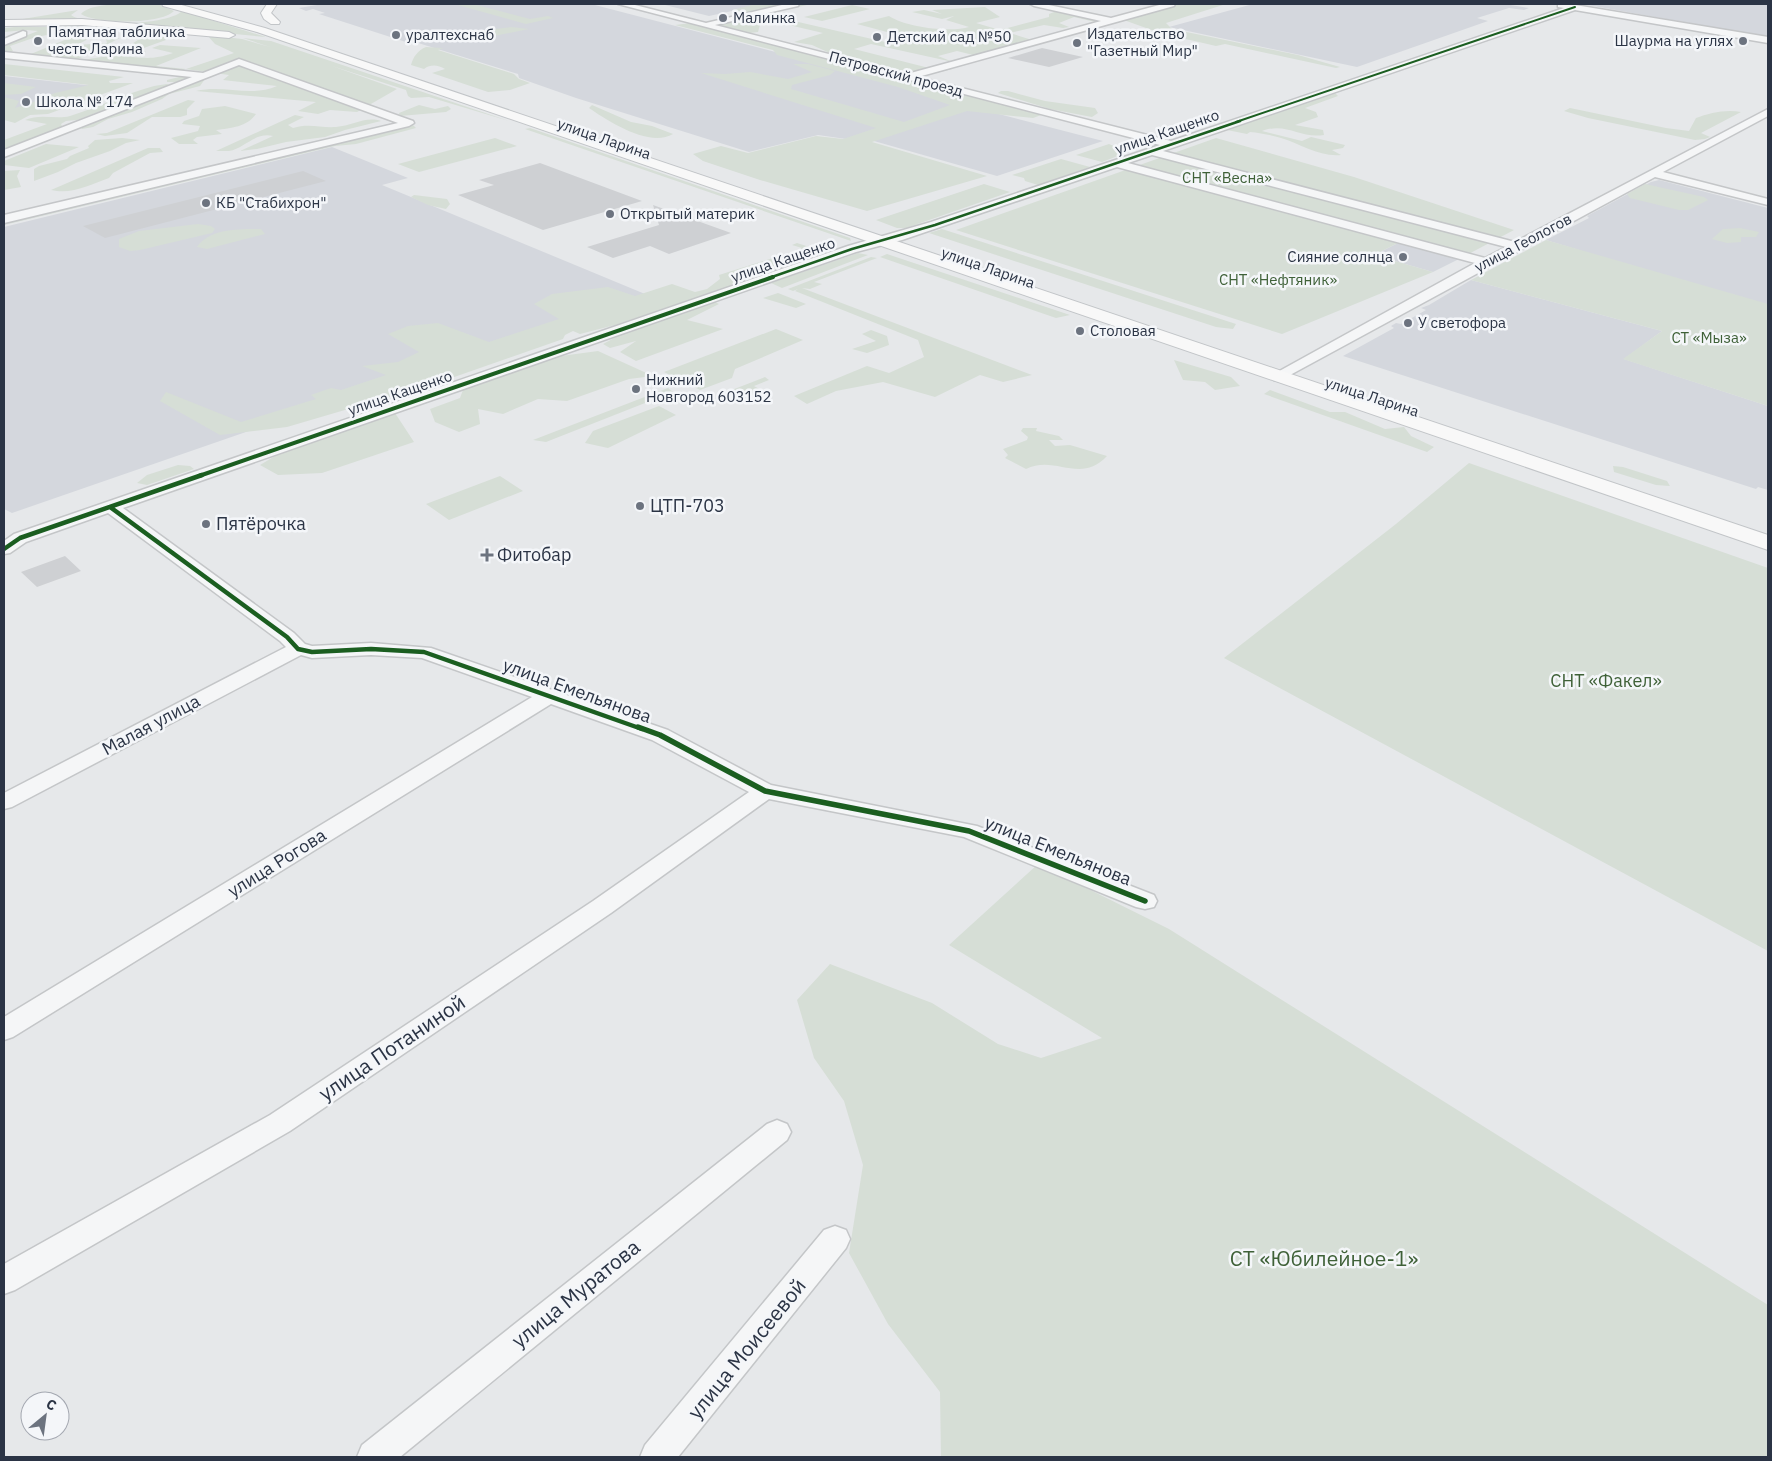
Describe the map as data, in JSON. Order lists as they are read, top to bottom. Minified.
{"streets":{"main road":["улица Ларина"],"street":["Петровский проезд","улица Кащенко","улица Геологов","улица Емельянова","Малая улица","улица Рогова","улица Потаниной","улица Муратова","улица Моисеевой"]},"crossings":[["Петровский проезд","улица Кащенко"],["улица Кащенко","улица Ларина"],["улица Ларина","улица Геологов"],["улица Емельянова","Малая улица"],["улица Емельянова","улица Рогова"],["улица Емельянова","улица Потаниной"]],"parks":["СНТ «Весна»","СНТ «Нефтяник»","СТ «Мыза»","СНТ «Факел»","СТ «Юбилейное-1»"],"places":{"other":["Малинка","уралтехснаб","Детский сад №50","Памятная табличка честь Ларина","Шаурма на углях","Издательство \"Газетный Мир\"","Школа № 174","КБ \"Стабихрон\"","Открытый материк","Сияние солнца","У светофора","Столовая","Нижний Новгород 603152","ЦТП-703","Пятёрочка"],"health":["Фитобар"]},"north":"top right"}
